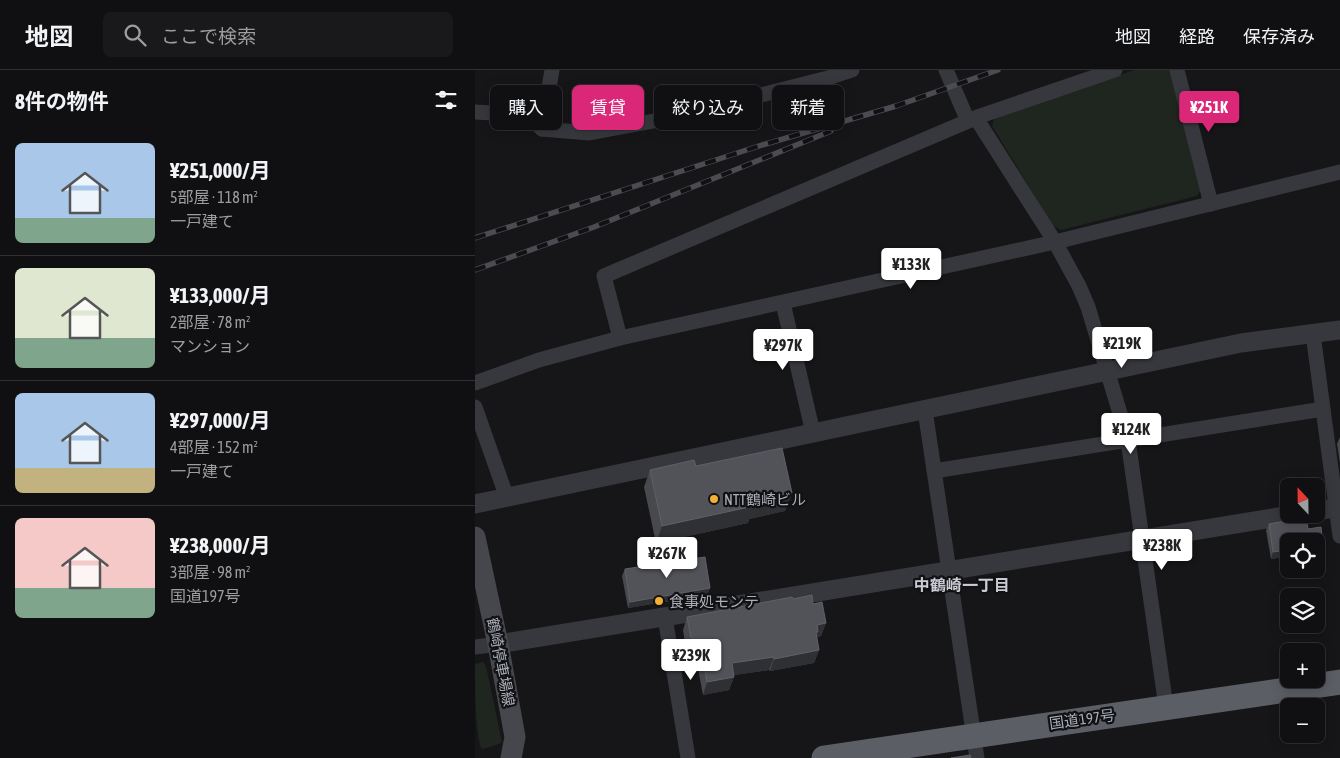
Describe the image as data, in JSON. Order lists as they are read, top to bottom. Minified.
{"streets":{"highway":["国道197号"],"main road":["鶴崎停車場線"]},"districts":["中鶴崎一丁目"],"places":["NTT鶴崎ビル","食事処モンテ"],"north":"top","page":{"header":"地図","search":"ここで検索","nav":["地図","経路","保存済み"],"heading":"8件の物件","chip":["購入","賃貸","絞り込み","新着"],"price":["¥251K","¥133K","¥219K","¥297K","¥124K","¥238K","¥267K","¥239K"],"list":[{"name":"¥251,000/月","note":"5部屋 · 118 m² · 一戸建て"},{"name":"¥133,000/月","note":"2部屋 · 78 m² · マンション"},{"name":"¥297,000/月","note":"4部屋 · 152 m² · 一戸建て"},{"name":"¥238,000/月","note":"3部屋 · 98 m² · 国道197号"}],"map_buttons":["+","−"]}}
